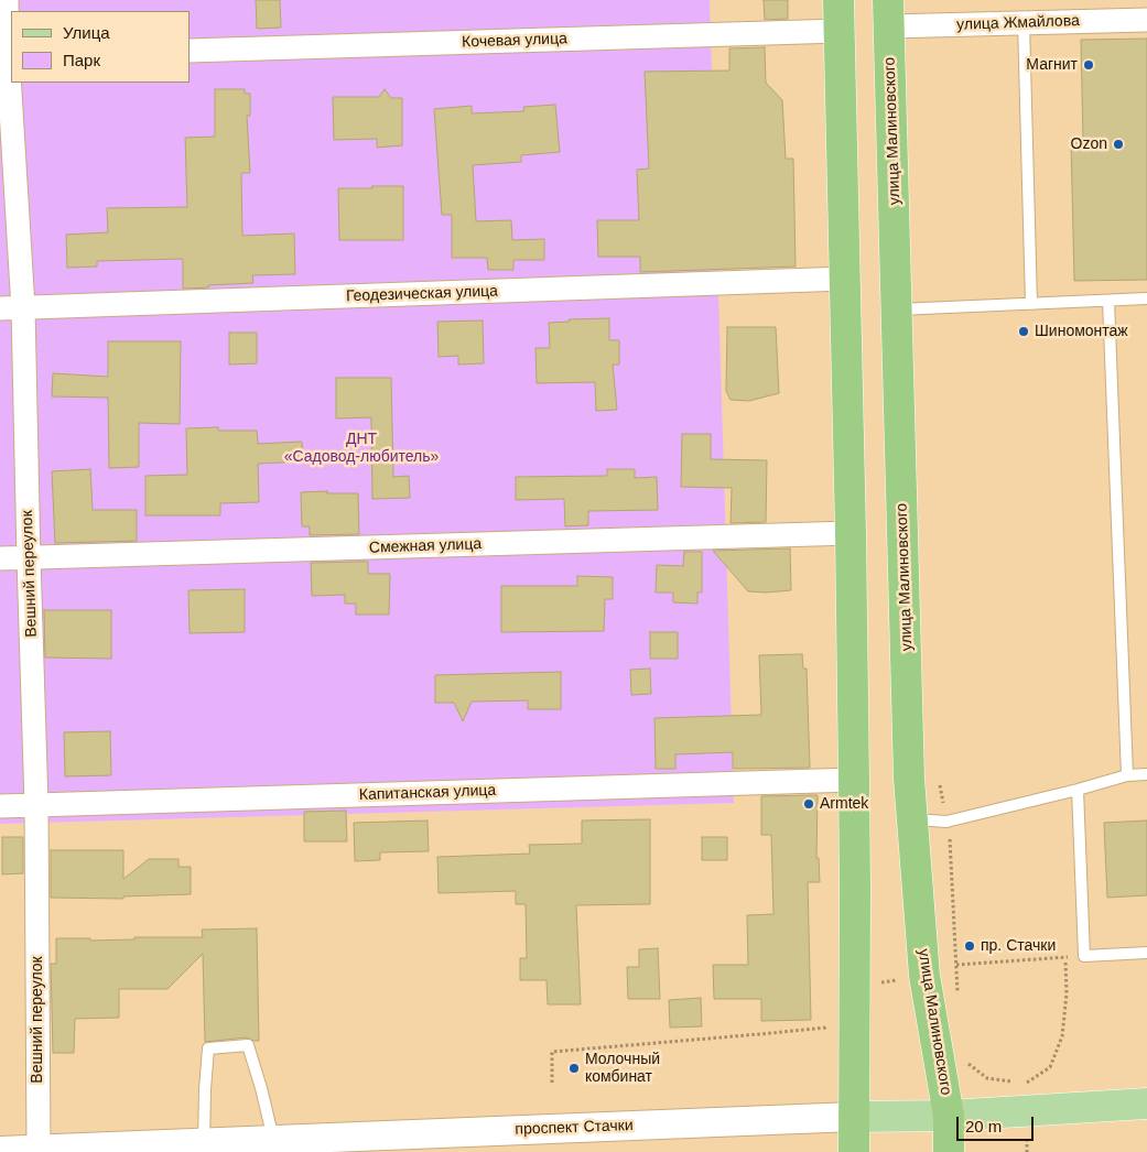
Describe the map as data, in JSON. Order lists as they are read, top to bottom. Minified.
{"streets":{"highway":["улица Малиновского"],"main road":["проспект Стачки"],"street":["улица Жмайлова","Кочевая улица","Геодезическая улица","Смежная улица","Вешний переулок","Капитанская улица"]},"crossings":[["улица Жмайлова","улица Малиновского"],["улица Малиновского","проспект Стачки"],["Геодезическая улица","Вешний переулок"],["Смежная улица","Вешний переулок"],["Вешний переулок","Капитанская улица"],["Вешний переулок","проспект Стачки"]],"parks":["ДНТ «Садовод-любитель»"],"places":["Магнит","Ozon","Шиномонтаж","Armtek","пр. Стачки","Молочный комбинат"],"legend":["Улица","Парк"],"scale_bar":"20 m"}
